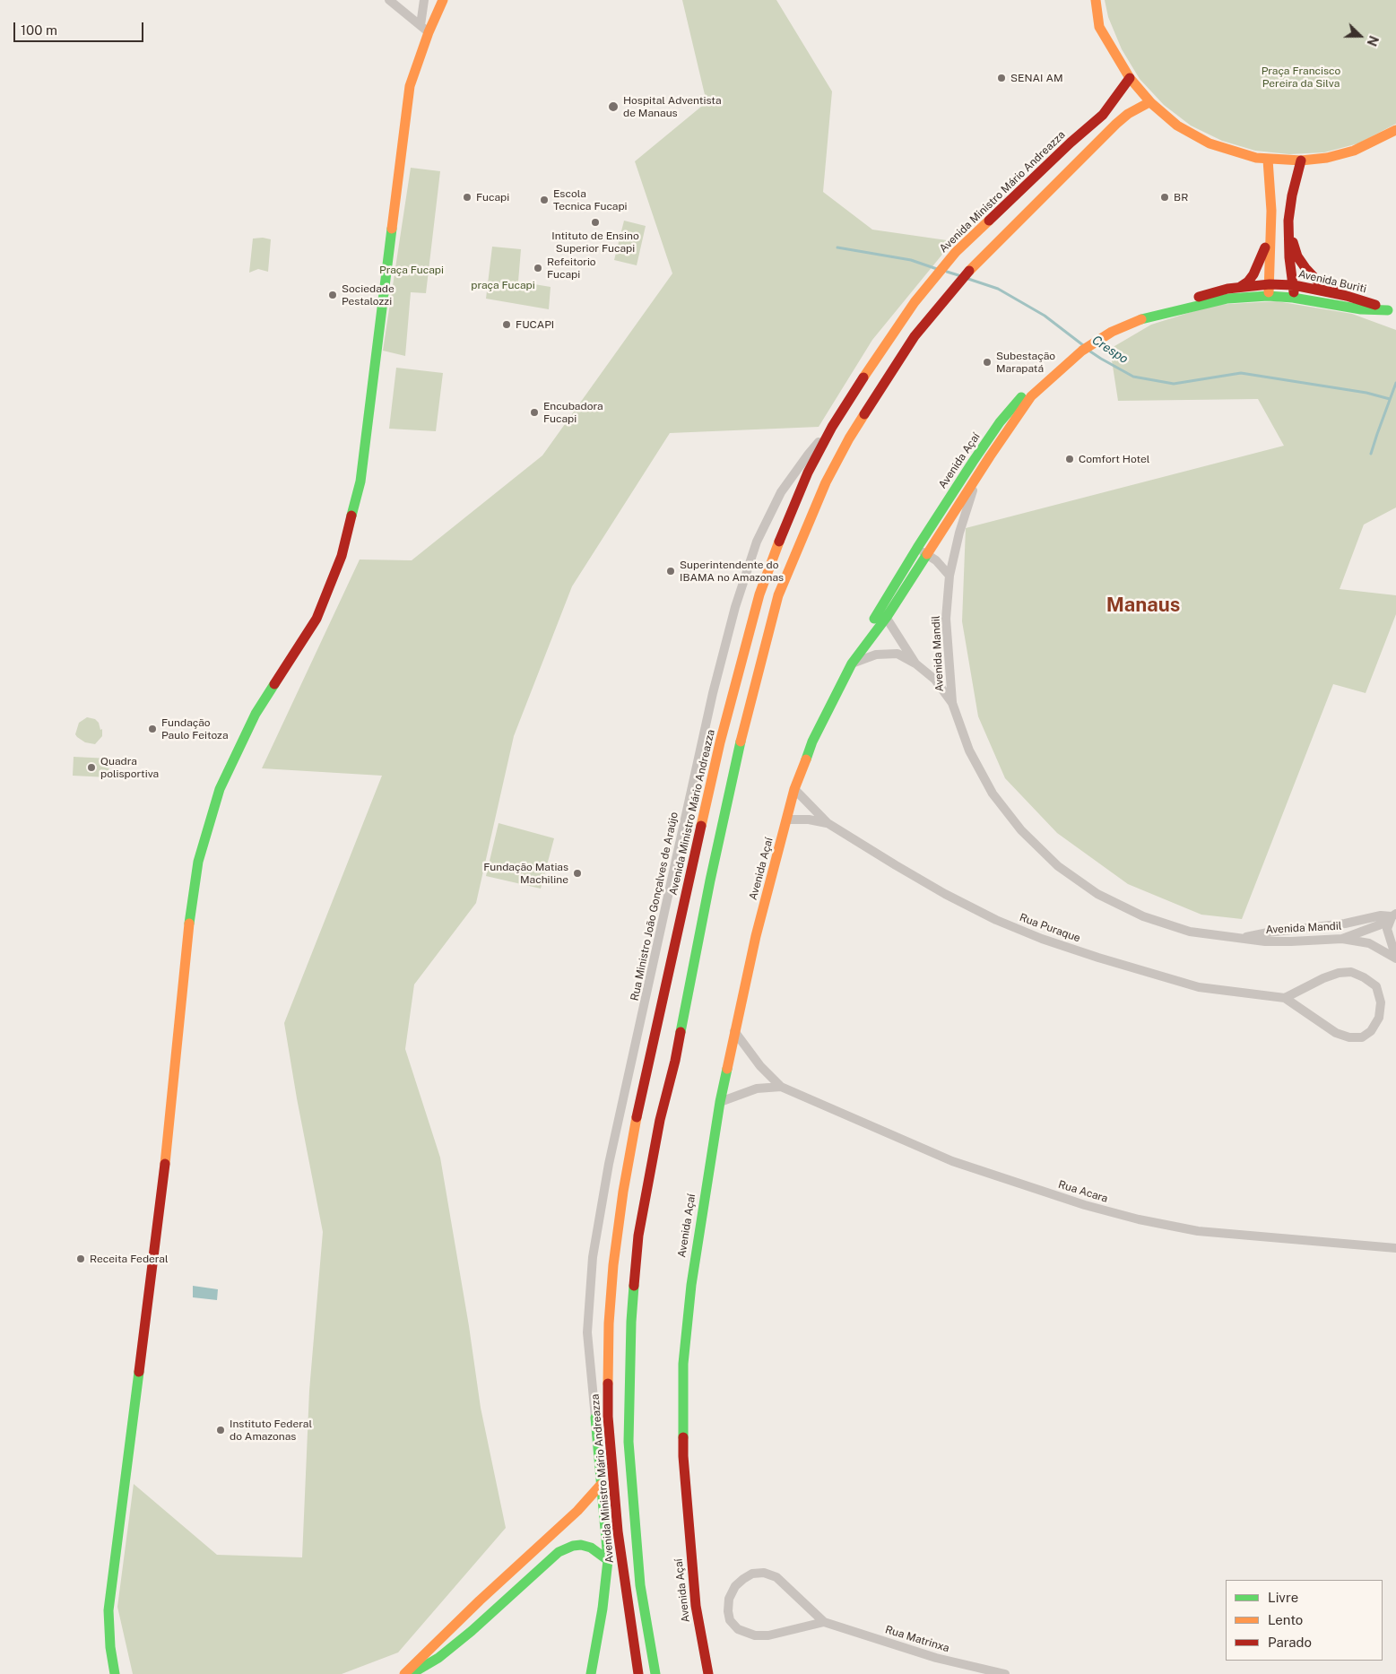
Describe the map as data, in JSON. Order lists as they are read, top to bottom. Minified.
{"streets":{"street":["Avenida Ministro Mário Andreazza","Avenida Buriti","Avenida Açaí","Avenida Mandil","Rua Ministro João Gonçalves de Araújo","Rua Puraque","Rua Acara","Rua Matrinxa"]},"crossings":[["Avenida Ministro Mário Andreazza","Rua Ministro João Gonçalves de Araújo"],["Avenida Buriti","Avenida Açaí"],["Avenida Açaí","Avenida Mandil"],["Avenida Açaí","Rua Puraque"],["Avenida Açaí","Rua Acara"]],"districts":["Manaus"],"water":["Crespo"],"parks":["Praça Francisco Pereira da Silva","Praça Fucapi","praça Fucapi"],"places":["SENAI AM","Hospital Adventista de Manaus","Fucapi","BR","Escola Tecnica Fucapi","Intituto de Ensino Superior Fucapi","Refeitorio Fucapi","Sociedade Pestalozzi","FUCAPI","Subestação Marapatá","Encubadora Fucapi","Comfort Hotel","Superintendente do IBAMA no Amazonas","Fundação Paulo Feitoza","Quadra polisportiva","Fundação Matias Machiline","Receita Federal","Instituto Federal do Amazonas"],"legend":["Livre","Lento","Parado"],"scale_bar":"100 m","north":"right"}
